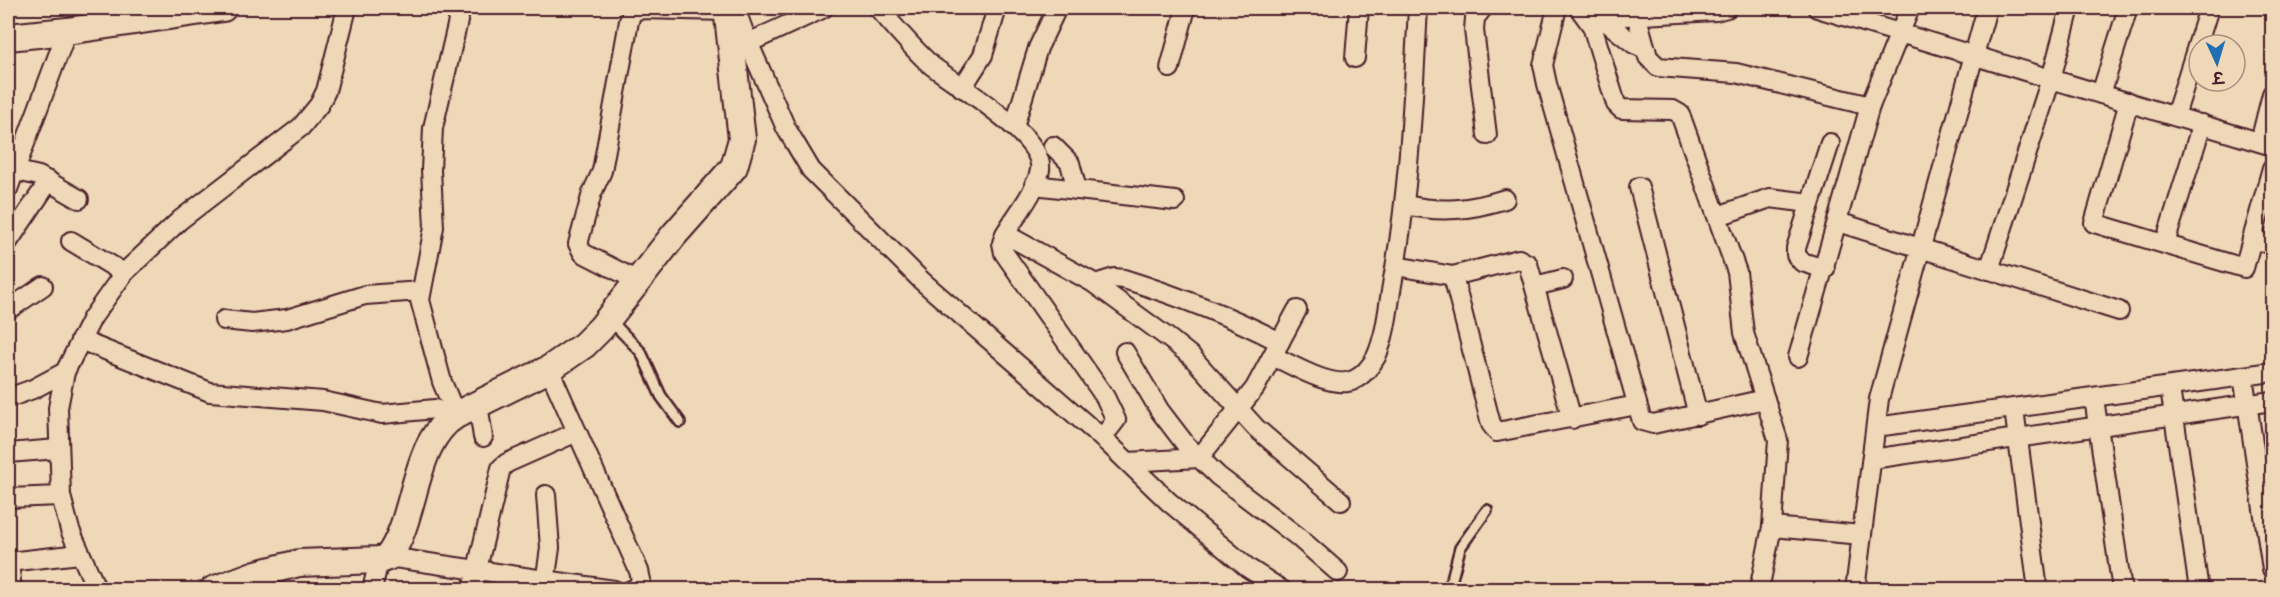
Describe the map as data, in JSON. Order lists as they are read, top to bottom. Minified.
{"north":"bottom"}
